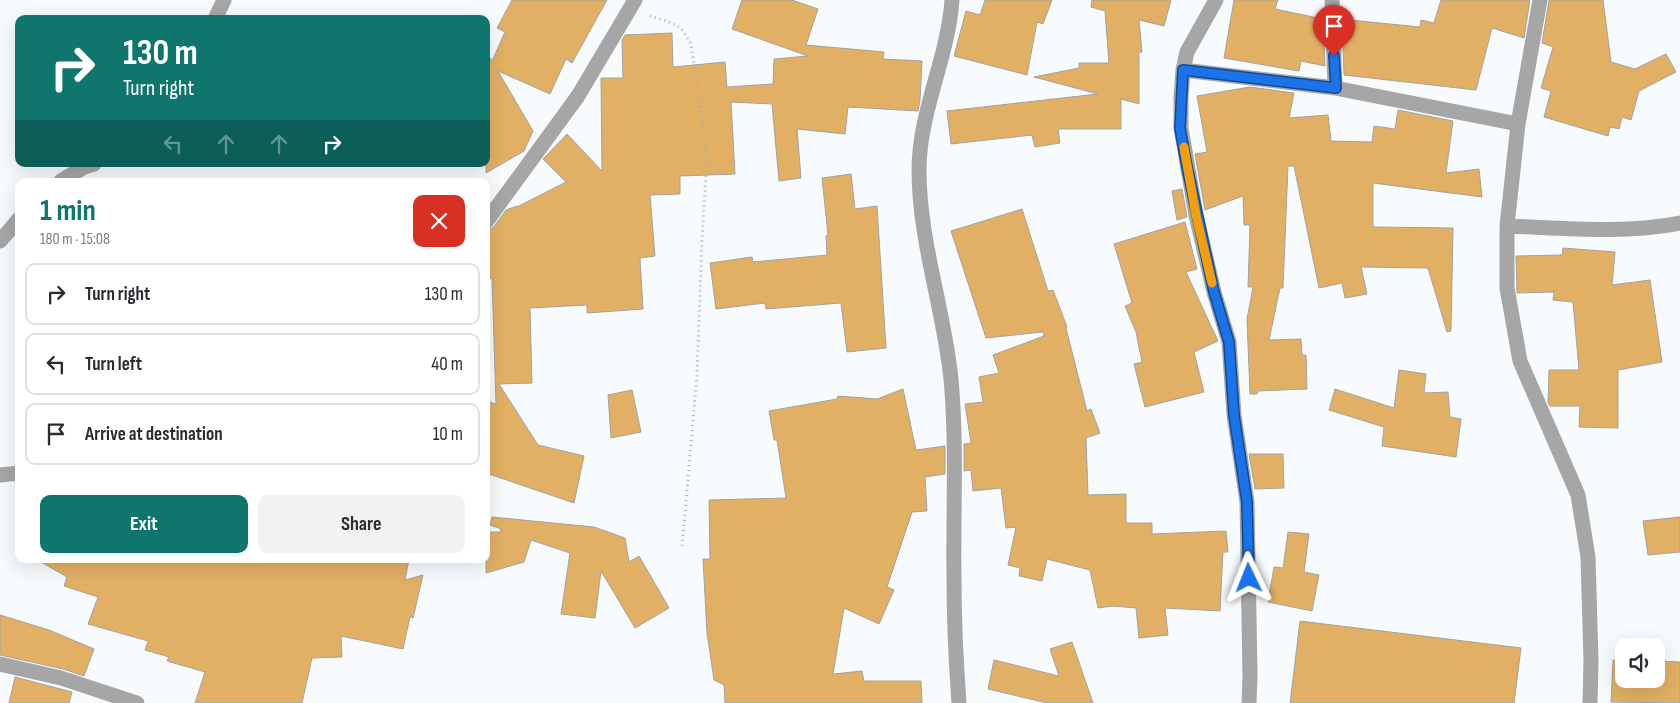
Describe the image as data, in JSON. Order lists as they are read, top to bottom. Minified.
{"page":{"turn":["130 m","Turn right"],"heading":["1 min","180 m · 15:08"],"list":[{"name":"Turn right","value":"130 m"},{"name":"Turn left","value":"40 m"},{"name":"Arrive at destination","value":"10 m"}],"buttons":["Exit","Share"]}}
